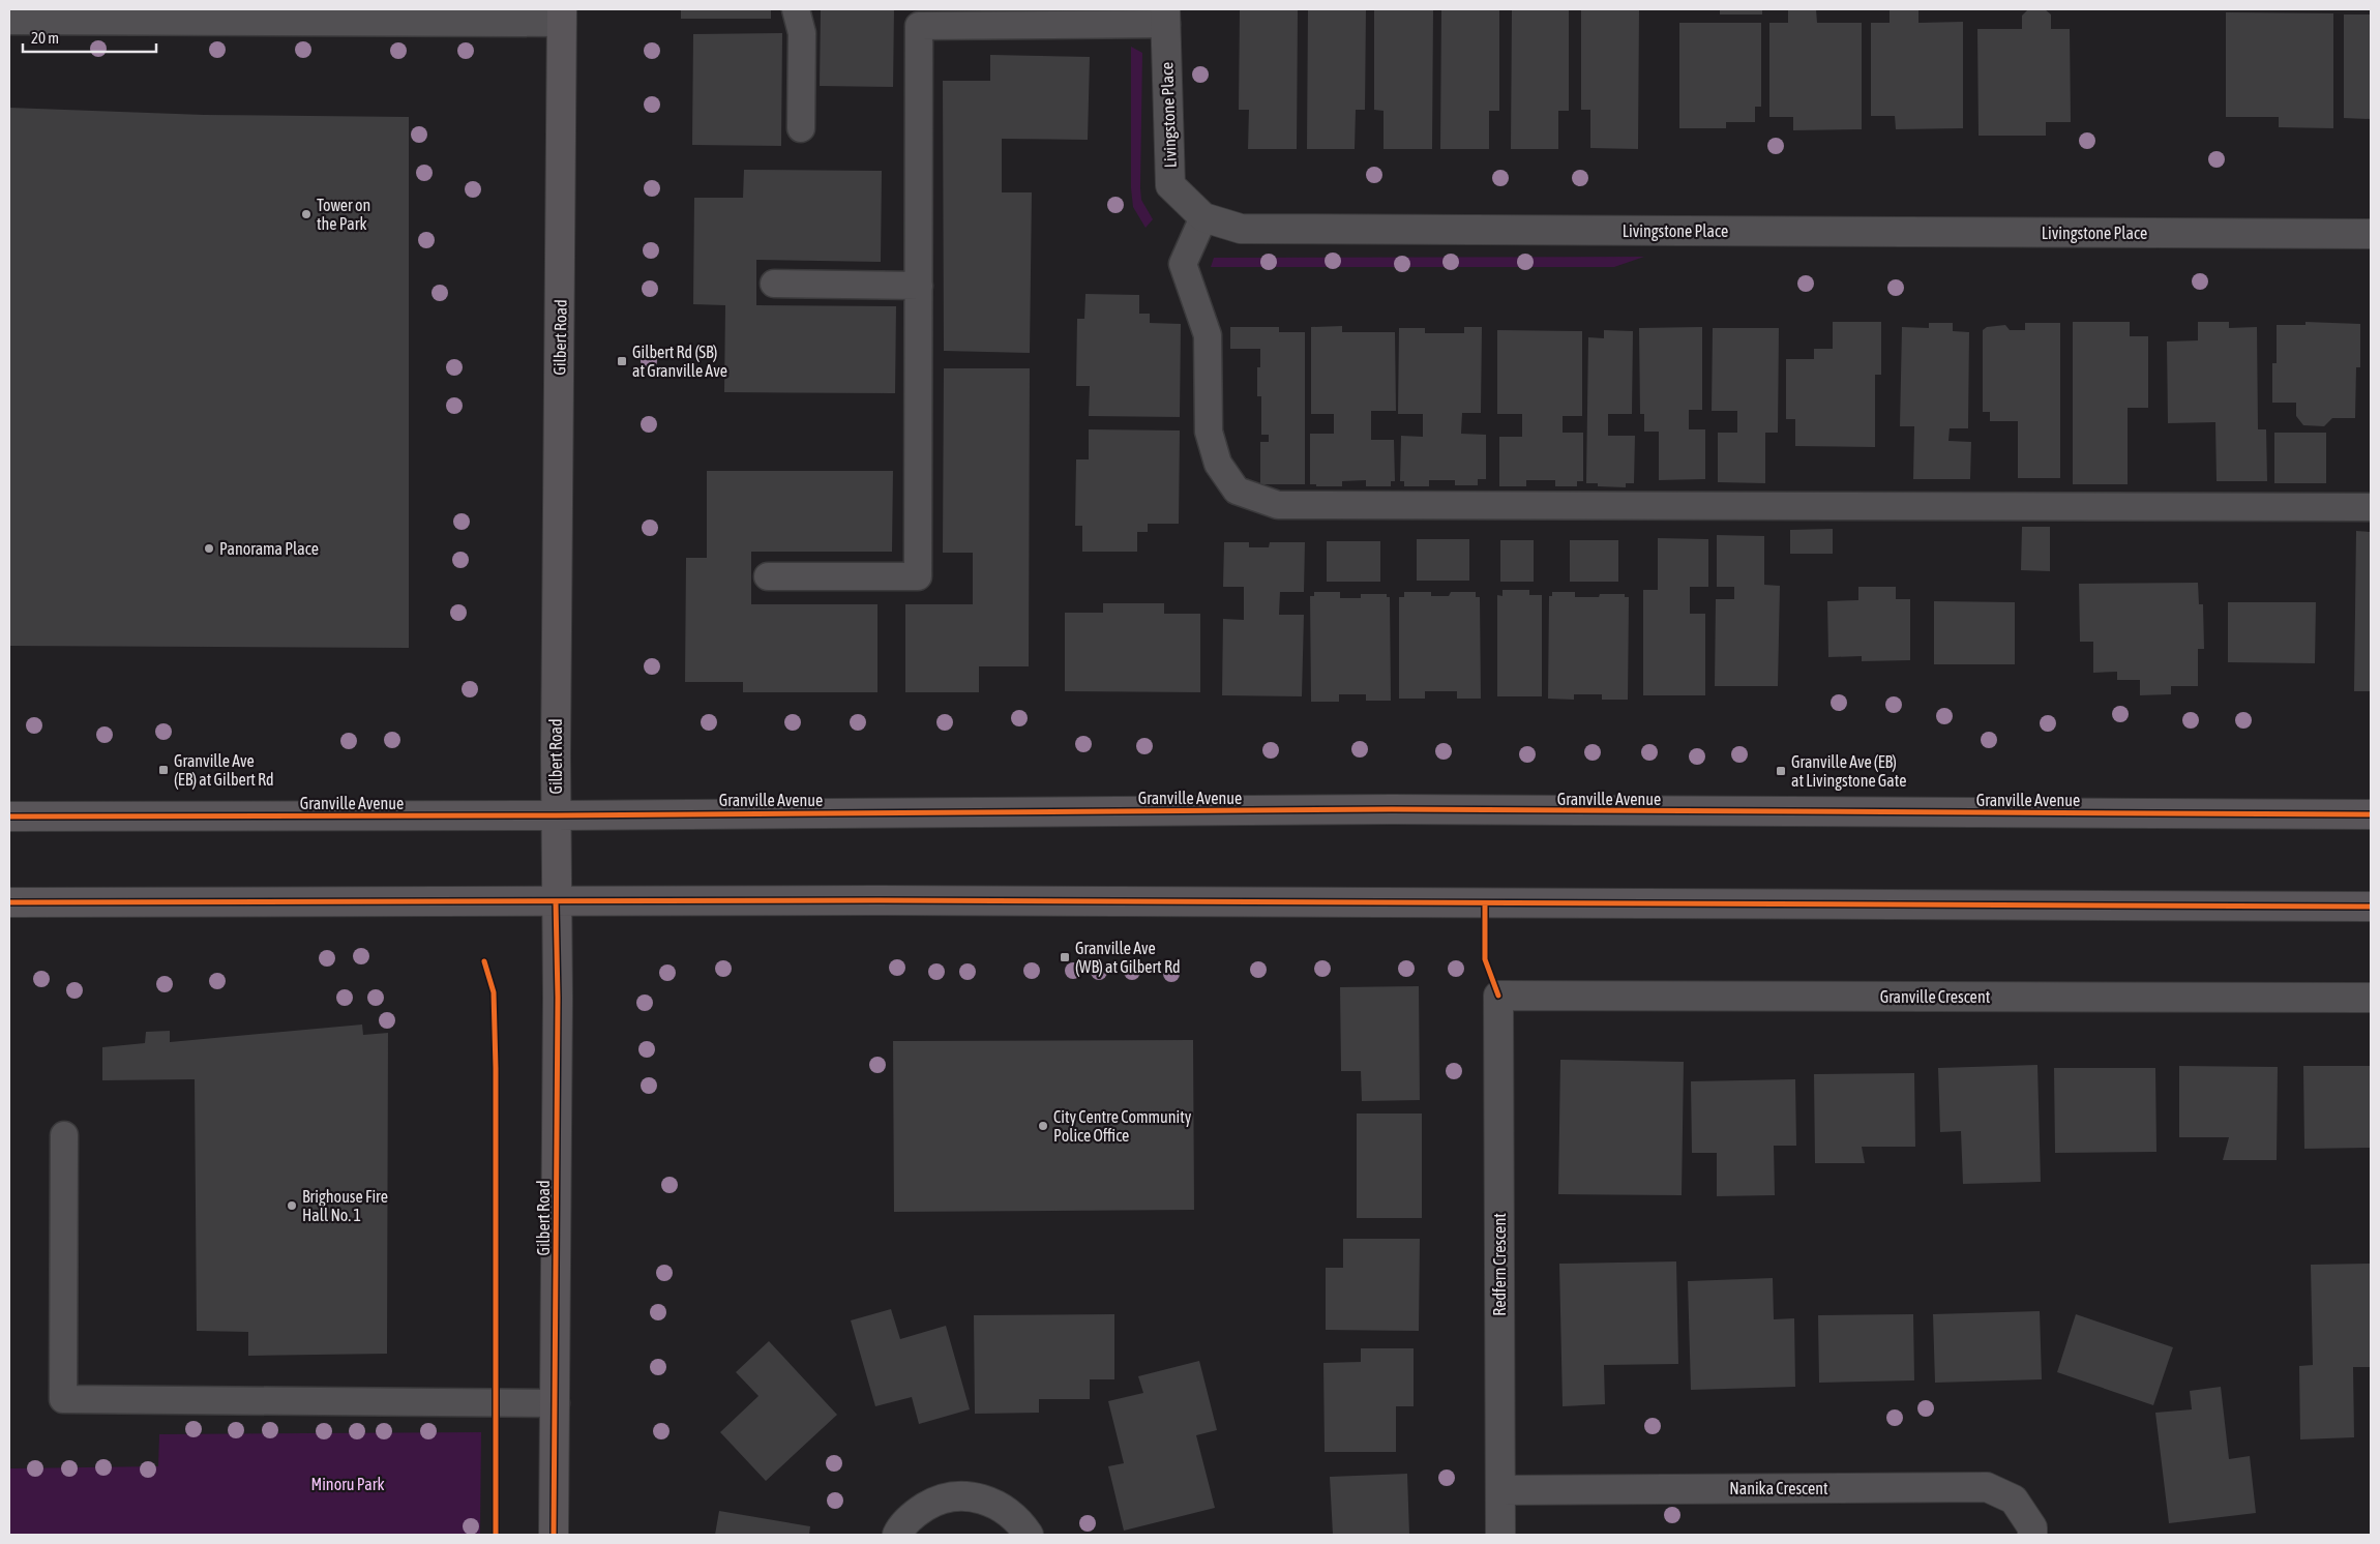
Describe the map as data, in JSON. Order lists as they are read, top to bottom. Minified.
{"streets":{"main road":["Gilbert Road","Granville Avenue"],"street":["Livingstone Place","Granville Crescent","Redfern Crescent","Nanika Crescent"]},"crossings":[["Gilbert Road","Granville Avenue"],["Granville Crescent","Redfern Crescent"],["Redfern Crescent","Nanika Crescent"]],"parks":["Minoru Park"],"places":{"other":["Tower on the Park","Panorama Place","City Centre Community Police Office","Brighouse Fire Hall No. 1"],"transit":["Gilbert Rd (SB) at Granville Ave","Granville Ave (EB) at Gilbert Rd","Granville Ave (EB) at Livingstone Gate","Granville Ave (WB) at Gilbert Rd"]},"scale_bar":"20 m"}
